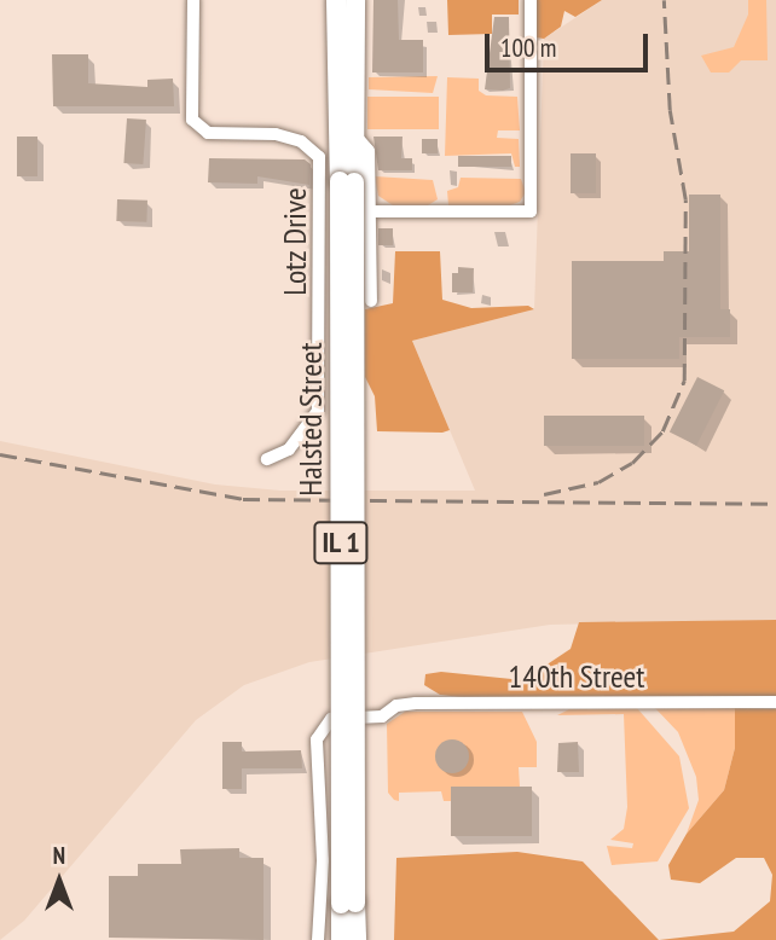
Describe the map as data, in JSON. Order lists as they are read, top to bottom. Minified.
{"streets":{"main road":["Halsted Street","IL 1"],"street":["Lotz Drive","140th Street"]},"scale_bar":"100 m","north":"top"}
